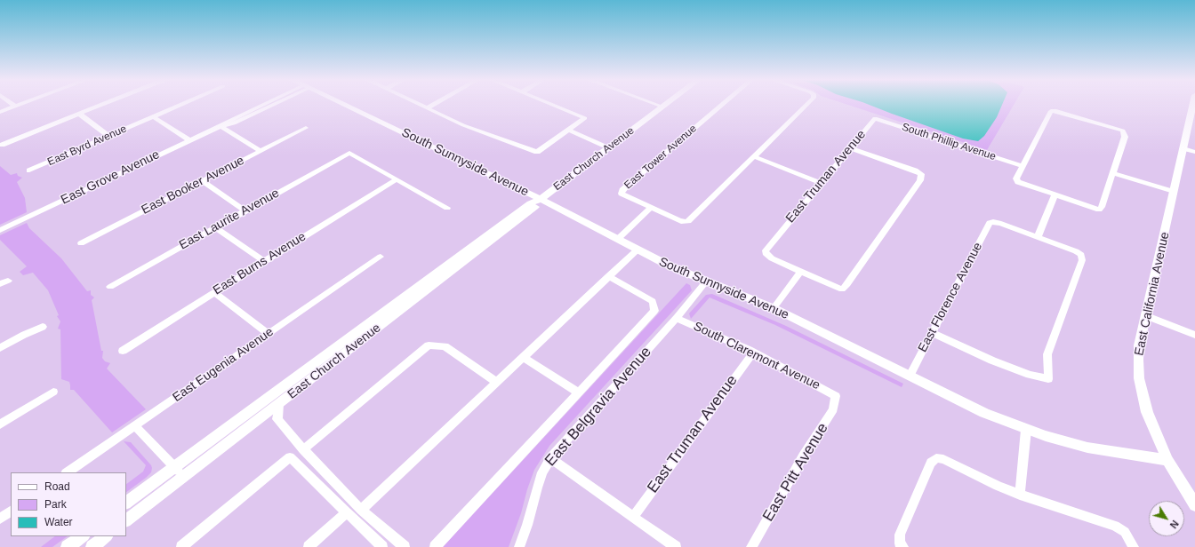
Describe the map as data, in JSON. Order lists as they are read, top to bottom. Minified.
{"streets":{"street":["South Phillip Avenue","East Byrd Avenue","East Tower Avenue","East Church Avenue","South Sunnyside Avenue","East Truman Avenue","East Grove Avenue","East Booker Avenue","East Laurite Avenue","East Burns Avenue","East California Avenue","East Florence Avenue","South Claremont Avenue","East Eugenia Avenue","East Belgravia Avenue","East Pitt Avenue"]},"crossings":[["South Phillip Avenue","East Truman Avenue"],["East Church Avenue","South Sunnyside Avenue"],["South Sunnyside Avenue","East California Avenue"],["South Sunnyside Avenue","East Florence Avenue"],["South Sunnyside Avenue","East Belgravia Avenue"],["East Truman Avenue","South Claremont Avenue"],["East Laurite Avenue","East Burns Avenue"],["South Claremont Avenue","East Belgravia Avenue"],["South Claremont Avenue","East Pitt Avenue"]],"legend":["Road","Park","Water"],"north":"bottom right"}
